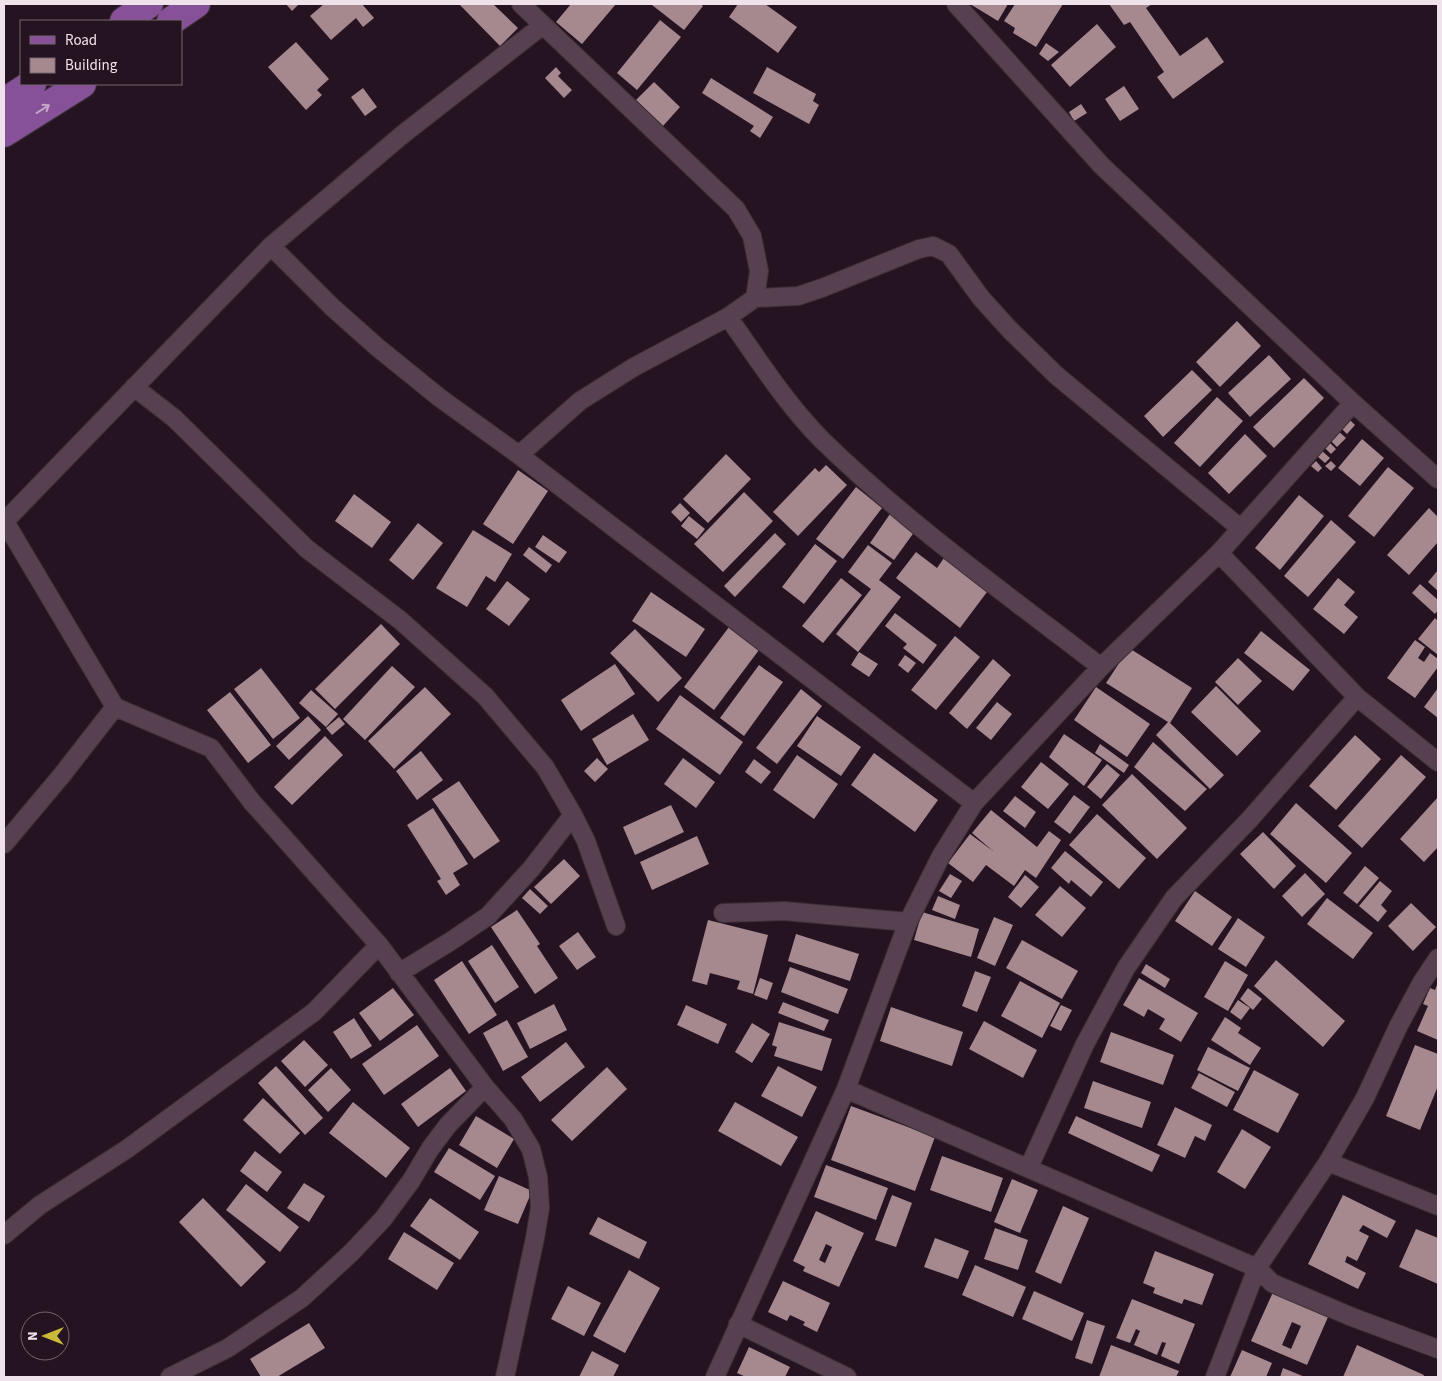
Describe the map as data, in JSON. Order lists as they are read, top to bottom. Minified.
{"legend":["Road","Building"],"north":"left"}
